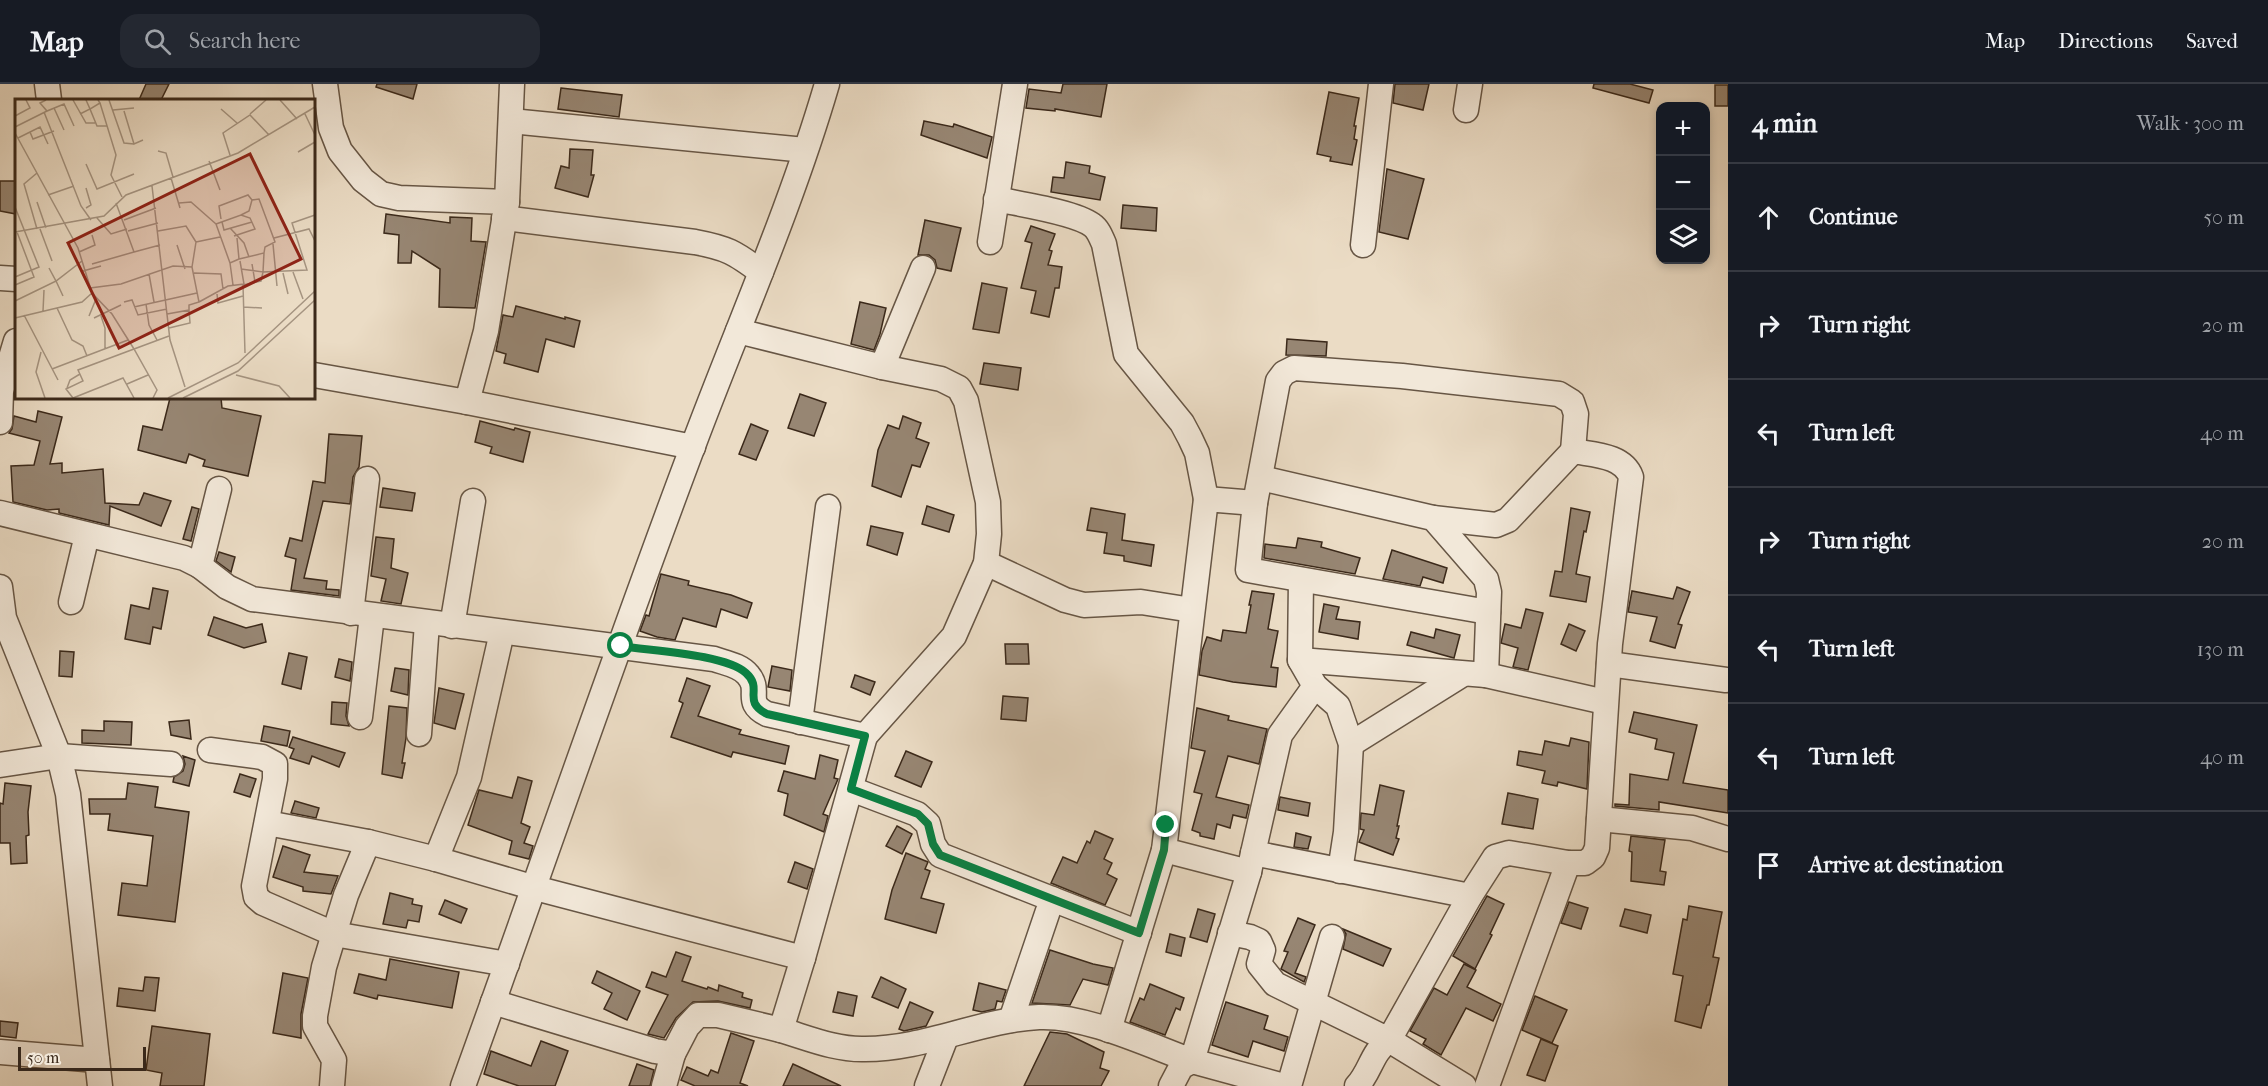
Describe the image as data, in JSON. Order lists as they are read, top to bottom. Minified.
{"scale_bar":"50 m","page":{"header":"Map","search":"Search here","nav":["Map","Directions","Saved"],"heading":["4 min","Walk · 300 m"],"map_buttons":["+","−"],"list":[["Continue","50 m"],["Turn right","20 m"],["Turn left","40 m"],["Turn right","20 m"],["Turn left","130 m"],["Turn left","40 m"],"Arrive at destination"],"scale":"50 m"}}
